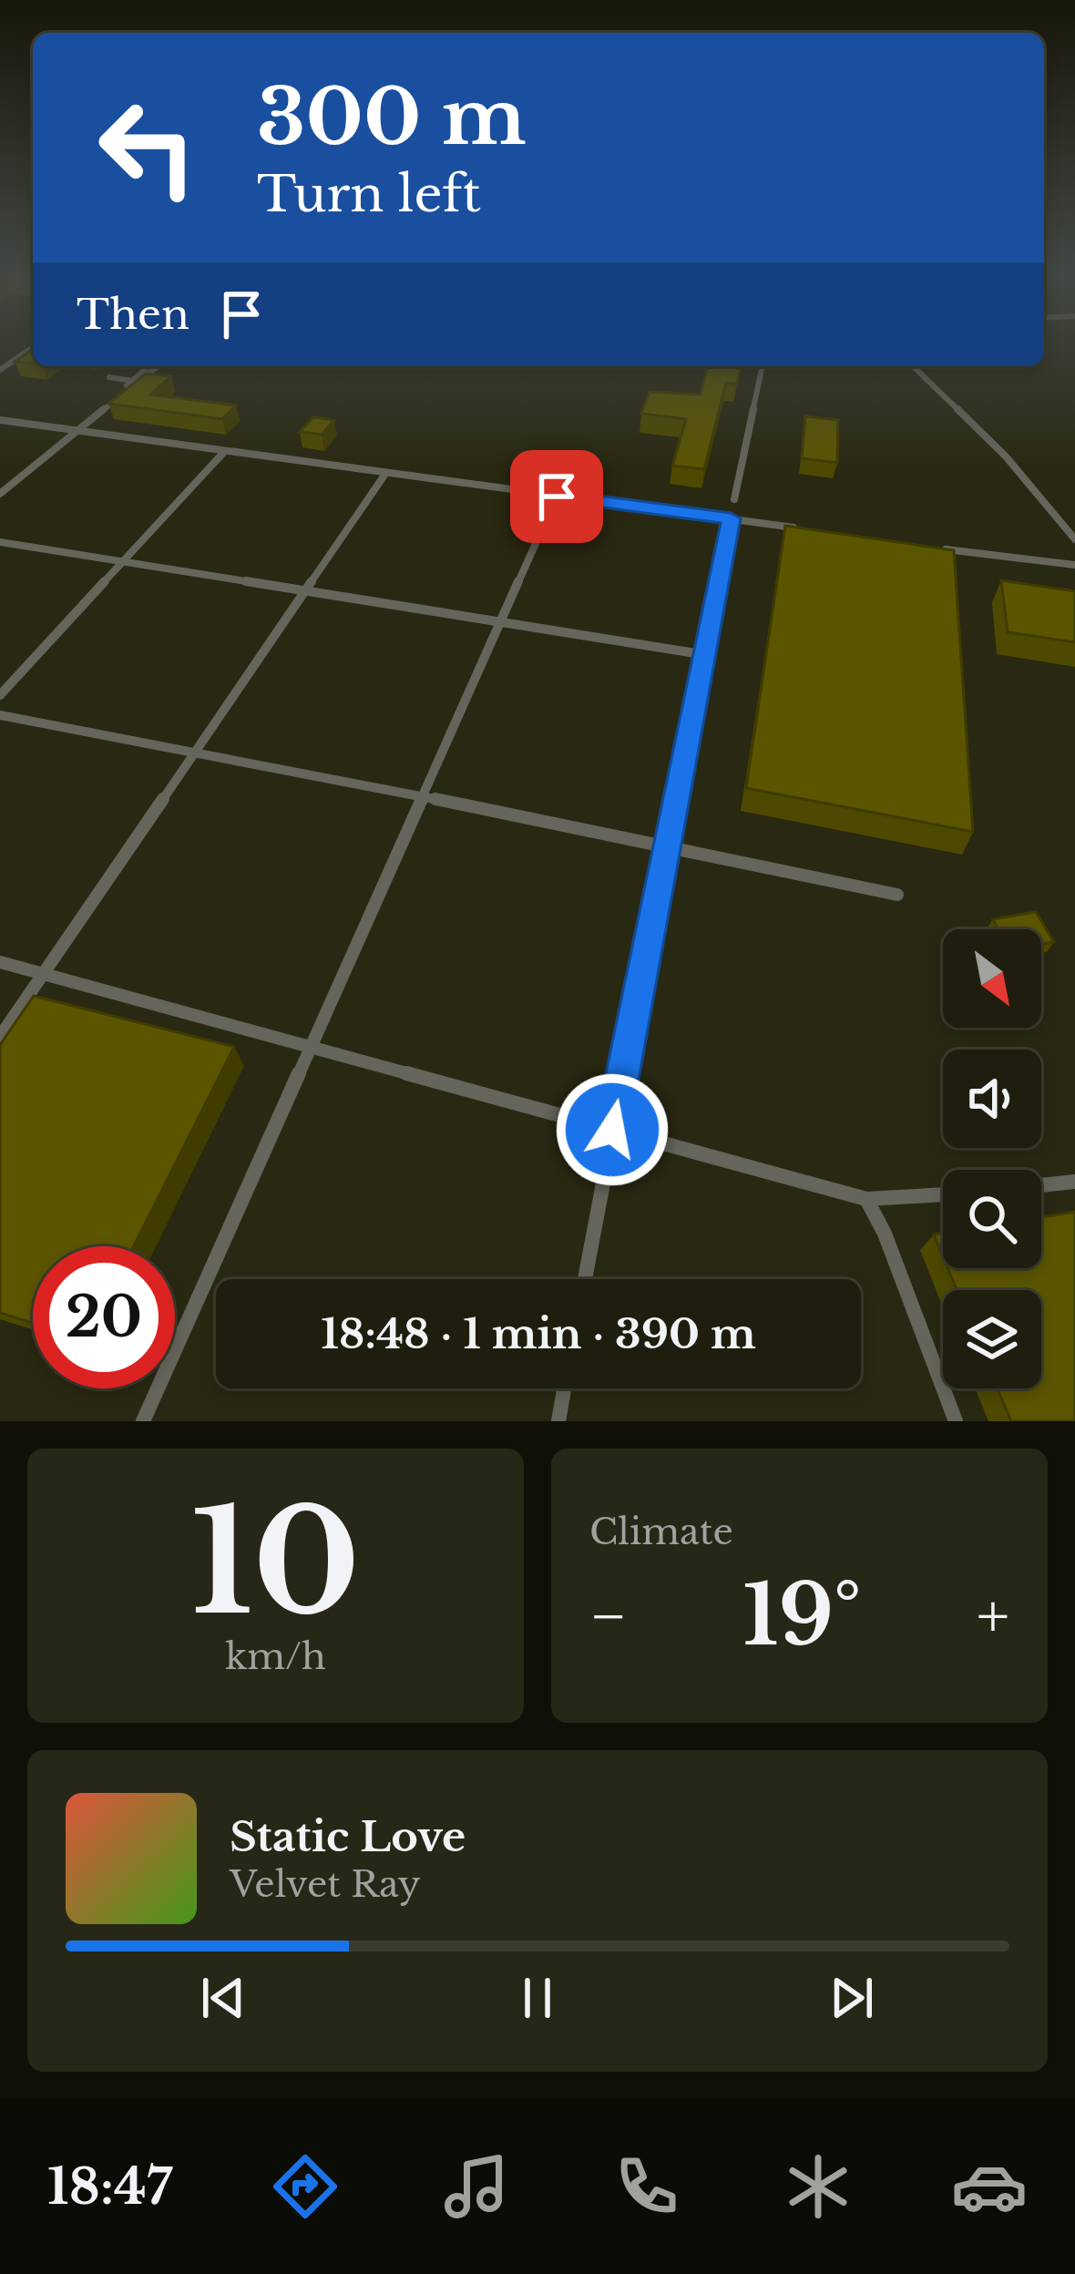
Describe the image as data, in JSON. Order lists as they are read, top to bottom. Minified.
{"north":"bottom right","page":{"turn":["300 m","Turn left"],"then":"Then","limit":"20","trip":"18:48 · 1 min · 390 m","tile":[["10","km/h"],"Climate"],"heat":["−","19°","+"],"song":["Static Love","Velvet Ray"],"tabs":"18:47"}}
